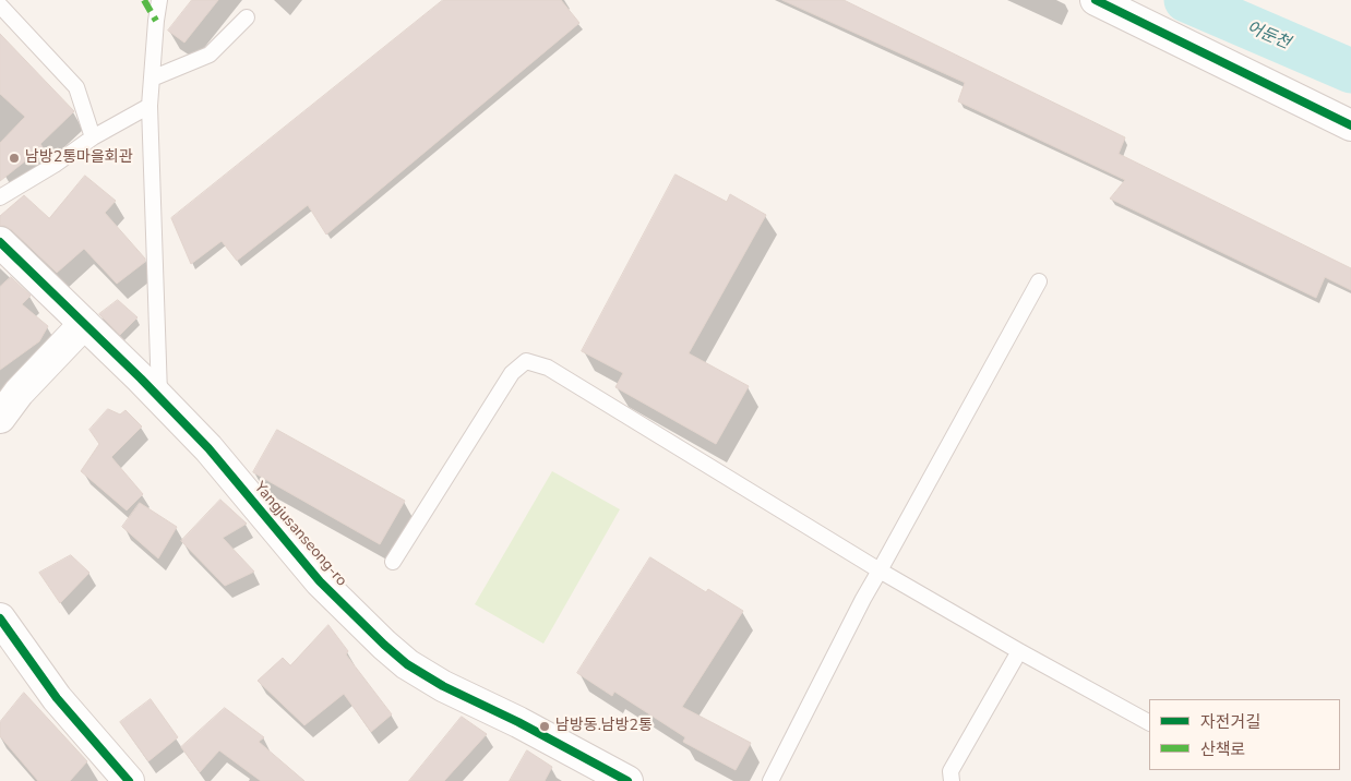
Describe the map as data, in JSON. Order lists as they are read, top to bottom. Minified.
{"streets":{"street":["Yangjusanseong-ro"]},"water":["어둔천"],"places":["남방2통마을회관","남방동.남방2통"],"legend":["자전거길","산책로"]}
